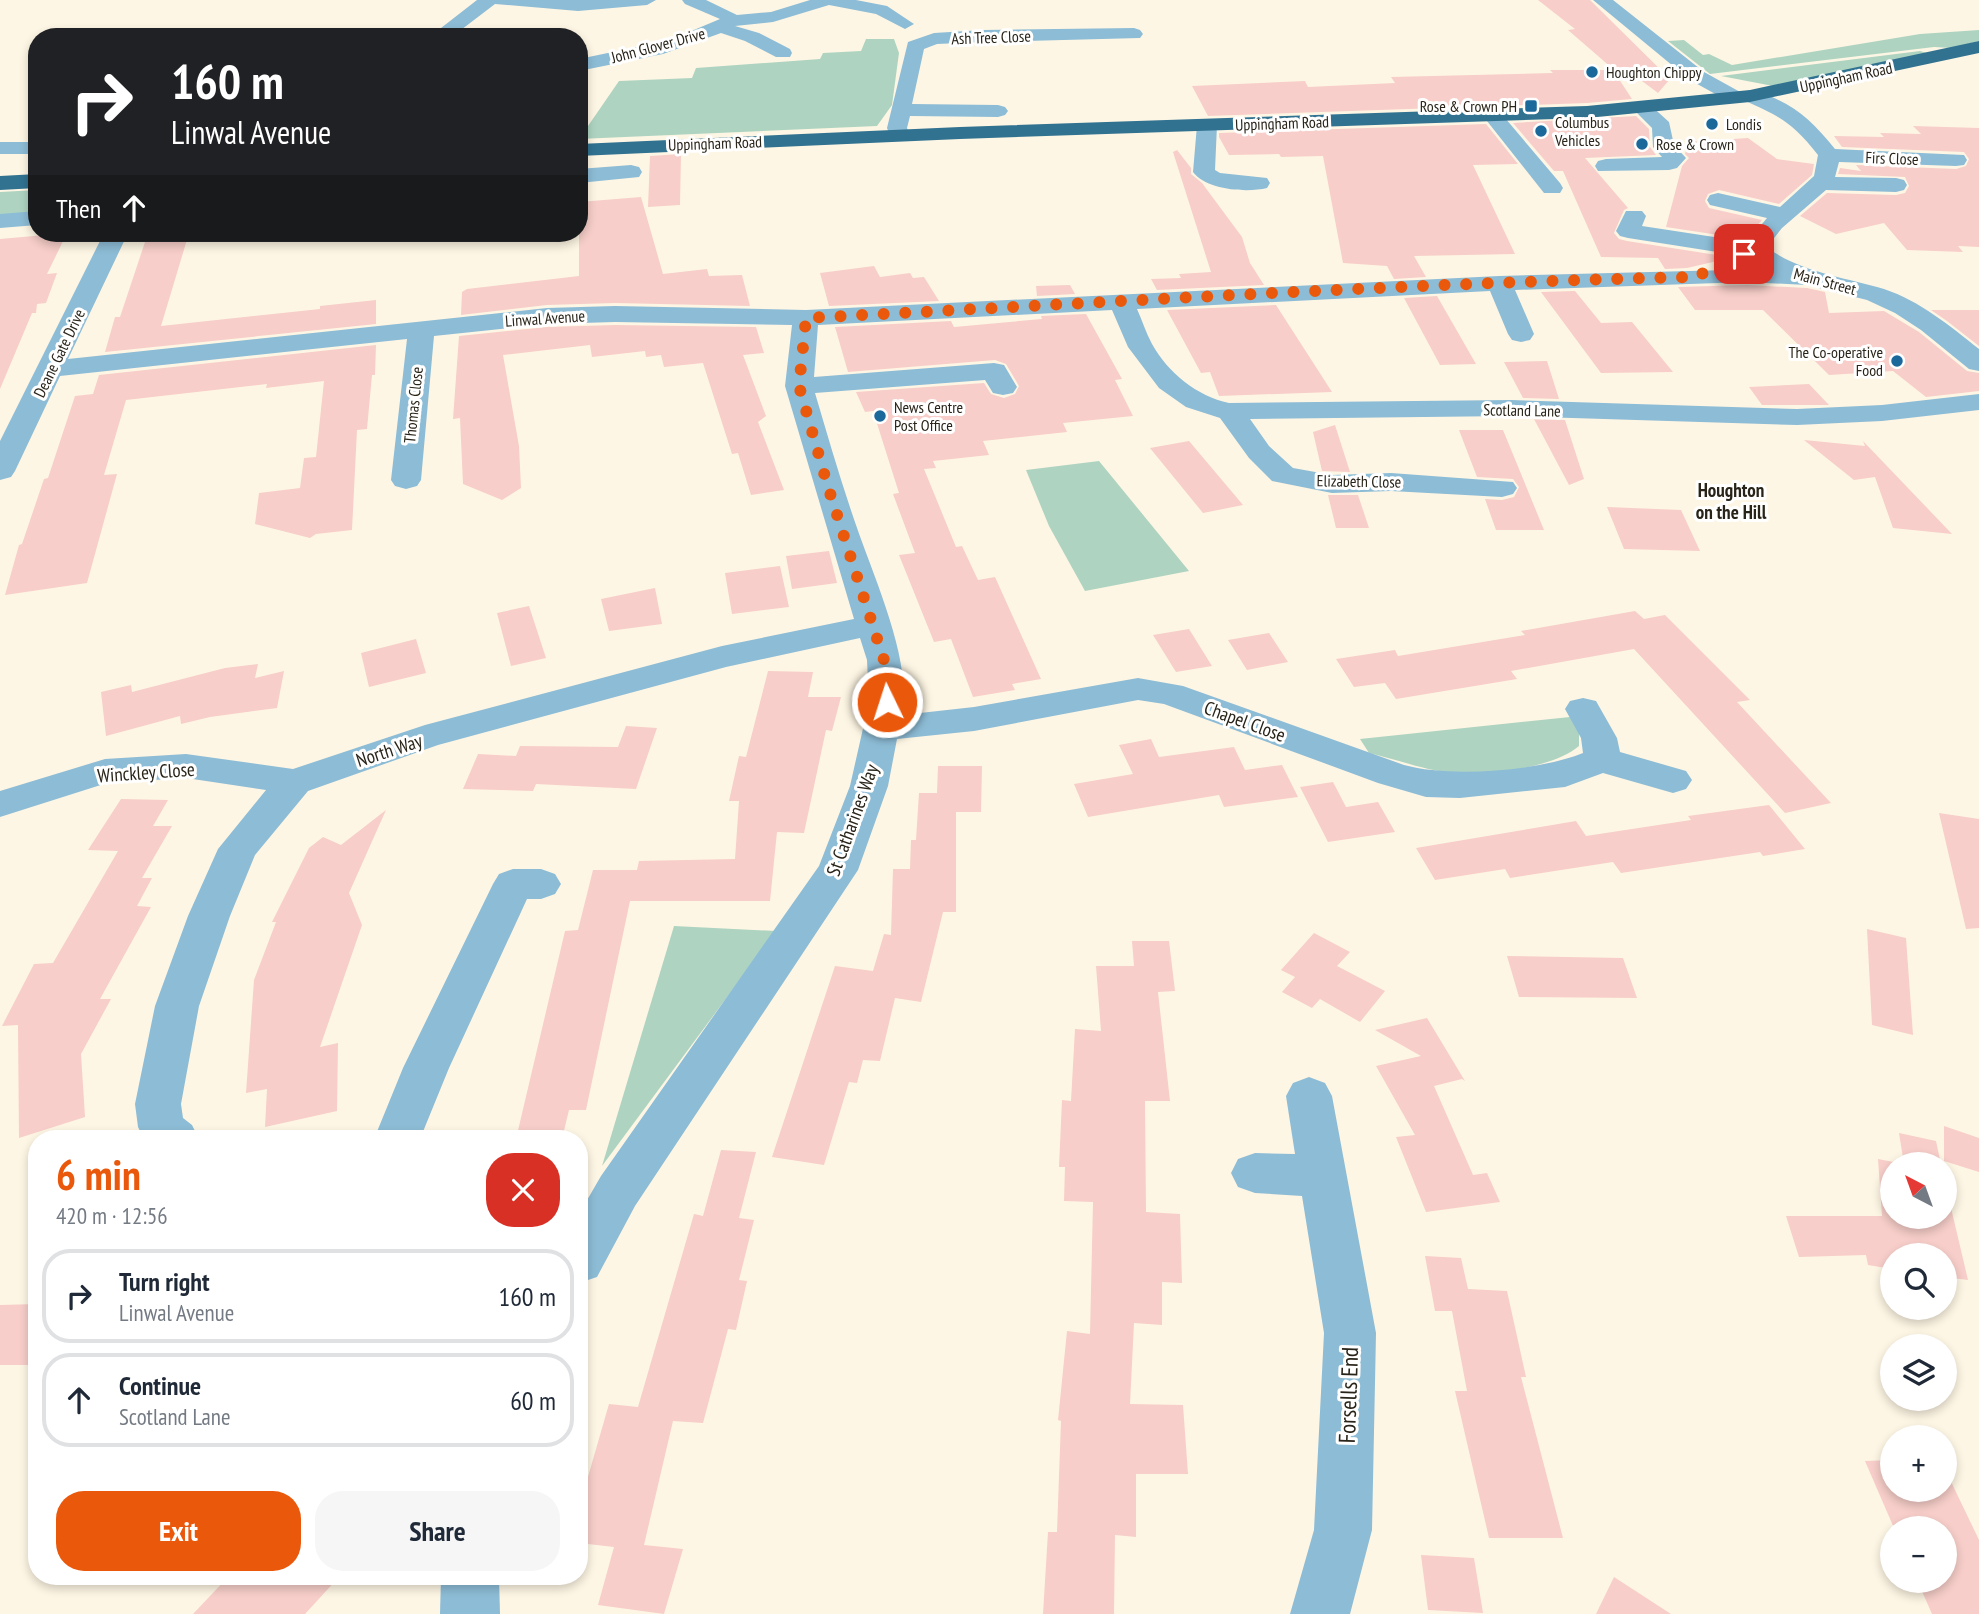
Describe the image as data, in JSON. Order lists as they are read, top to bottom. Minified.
{"streets":{"highway":["Uppingham Road"],"street":["Ash Tree Close","John Glover Drive","Firs Close","Main Street","Linwal Avenue","Deane Gate Drive","Thomas Close","Scotland Lane","Elizabeth Close","Chapel Close","North Way","Winckley Close","St Catharines Way","Forsells End"]},"crossings":[["Ash Tree Close","Uppingham Road"],["Linwal Avenue","Deane Gate Drive"],["Linwal Avenue","Thomas Close"],["Linwal Avenue","Scotland Lane"],["Linwal Avenue","St Catharines Way"],["Scotland Lane","Elizabeth Close"],["Chapel Close","St Catharines Way"],["North Way","Winckley Close"],["North Way","St Catharines Way"]],"districts":["Houghton on the Hill"],"places":{"other":["Houghton Chippy","Londis","Columbus Vehicles","Rose & Crown","The Co-operative Food","News Centre Post Office"],"transit":["Rose & Crown PH"]},"north":"top left","page":{"turn":["160 m","Linwal Avenue"],"then":"Then","heading":["6 min","420 m · 12:56"],"map_buttons":["+","−"],"list":[{"name":"Turn right","note":"Linwal Avenue","value":"160 m"},{"name":"Continue","note":"Scotland Lane","value":"60 m"}],"buttons":["Exit","Share"]}}
